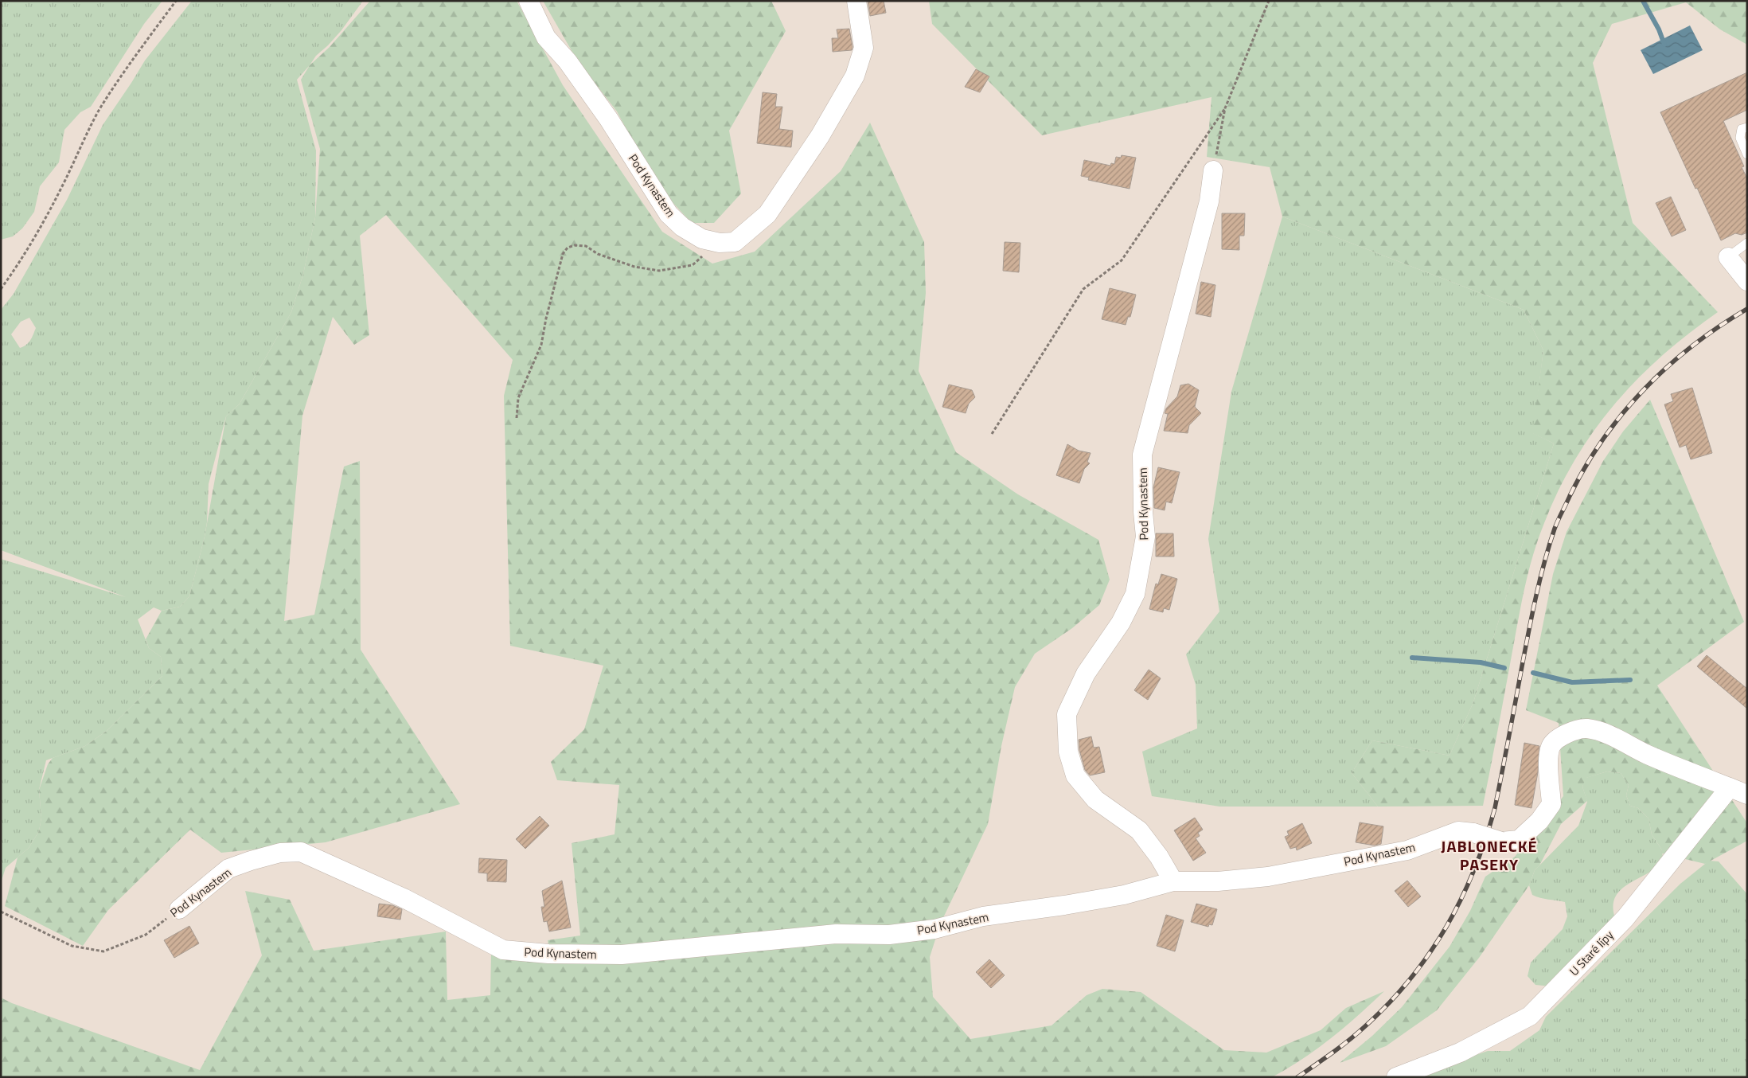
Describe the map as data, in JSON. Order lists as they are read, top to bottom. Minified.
{"streets":{"street":["Pod Kynastem","U Staré lípy"]},"crossings":[["Pod Kynastem","U Staré lípy"]],"districts":["JABLONECKÉ PASEKY"]}
